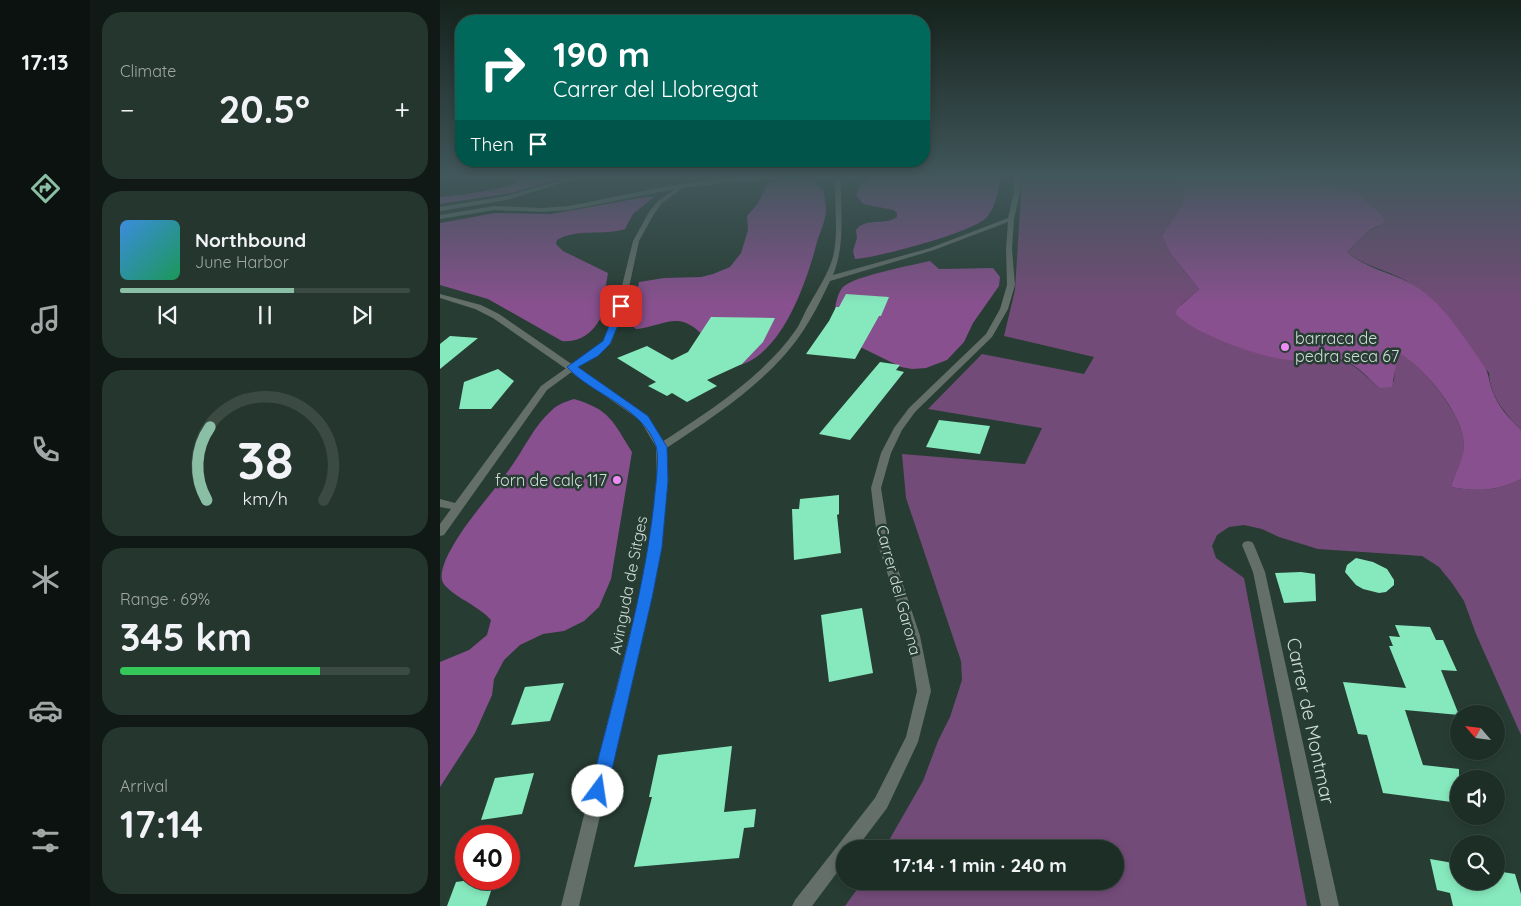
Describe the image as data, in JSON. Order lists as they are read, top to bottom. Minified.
{"streets":{"street":["Avinguda de Sitges","Carrer del Garona","Carrer de Montmar"]},"places":["barraca de pedra seca 67","forn de calç 117"],"north":"top left","page":{"tabs":"17:13","tile":["Climate",["Range · 69%","345 km"],["Arrival","17:14"]],"turn":["190 m","Carrer del Llobregat"],"heat":["−","20.5°","+"],"then":"Then","song":["Northbound","June Harbor"],"limit":"40","trip":"17:14 · 1 min · 240 m","gauge":["38","km/h"]}}
